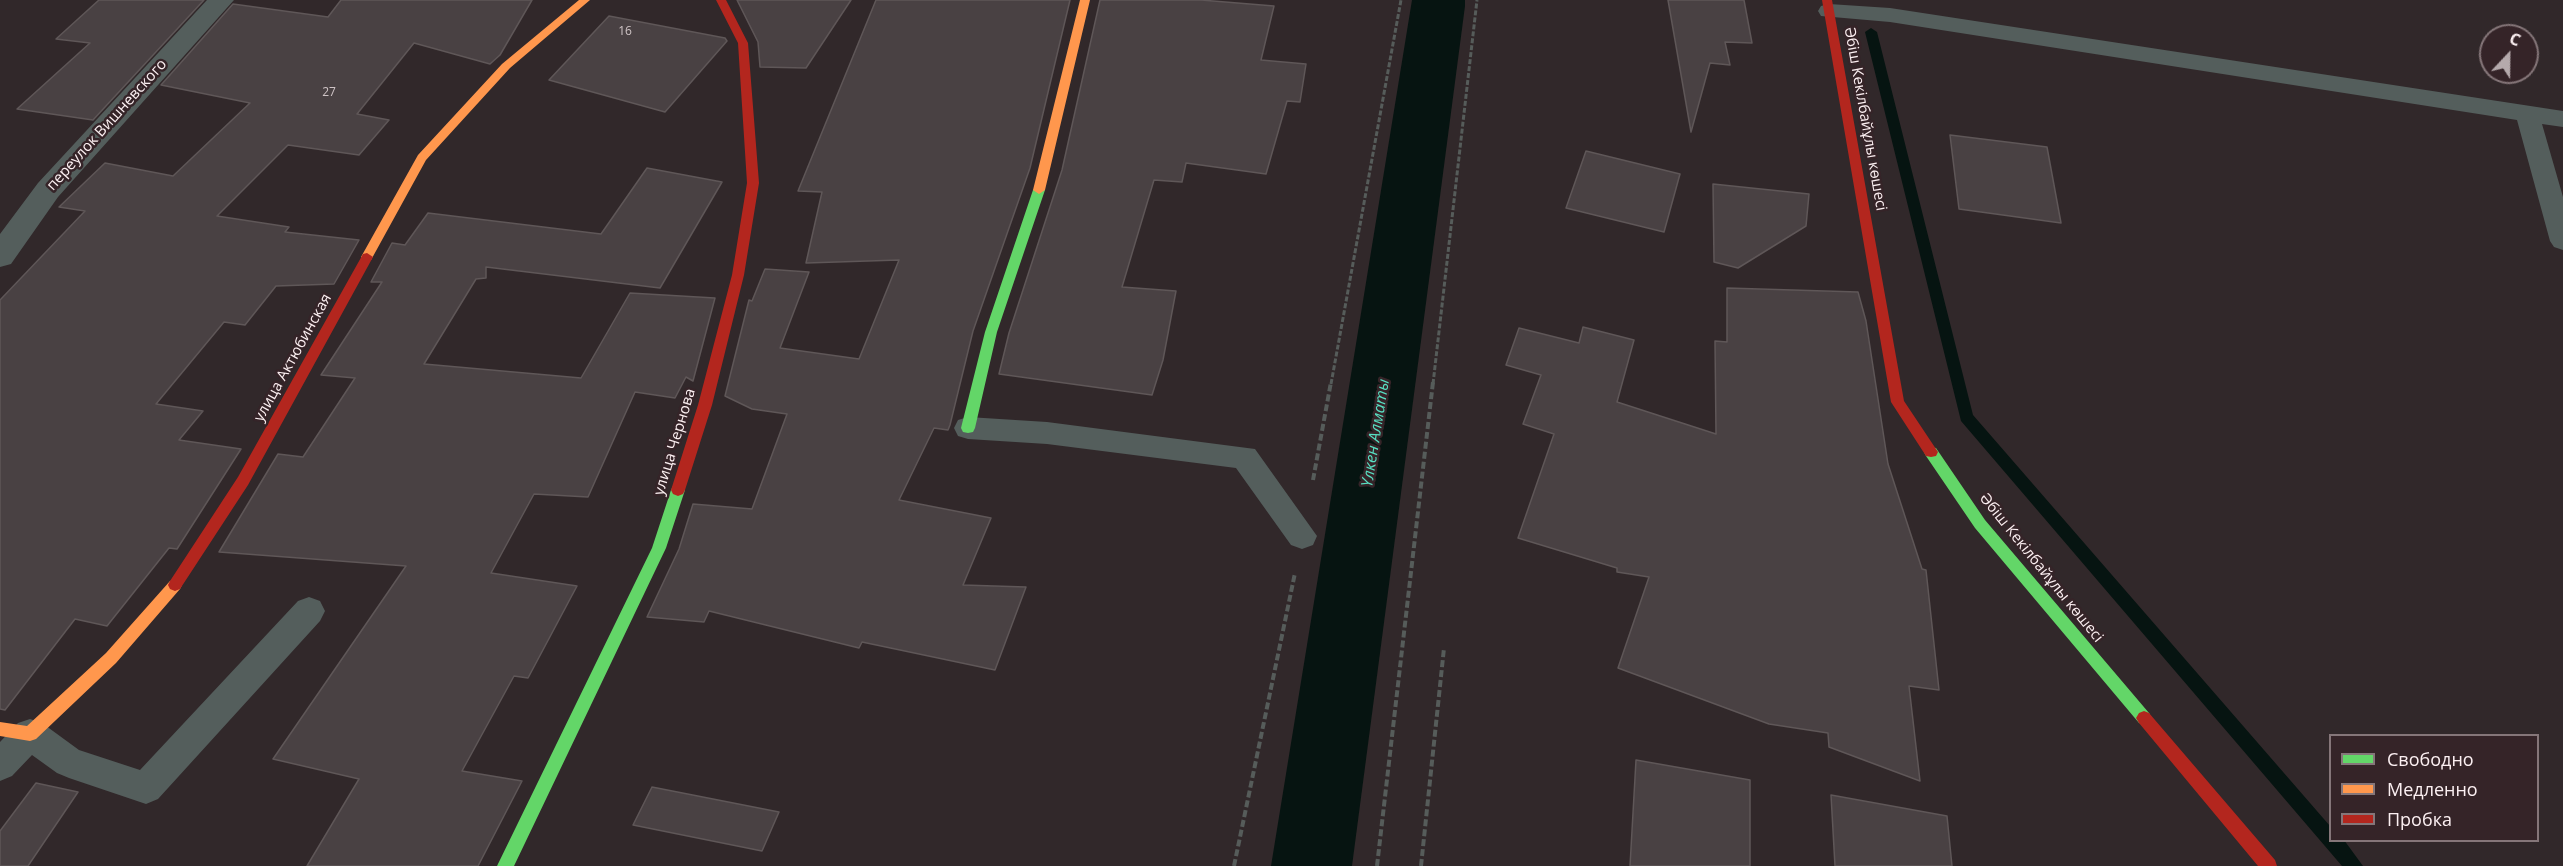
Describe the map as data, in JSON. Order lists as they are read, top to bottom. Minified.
{"streets":{"street":["Әбіш Кекілбайұлы көшесі","переулок Вишневского","улица Актюбинская","улица Чернова"]},"water":["Үлкен Алматы"],"house_numbers":["16","27"],"legend":["Свободно","Медленно","Пробка"],"north":"top"}
